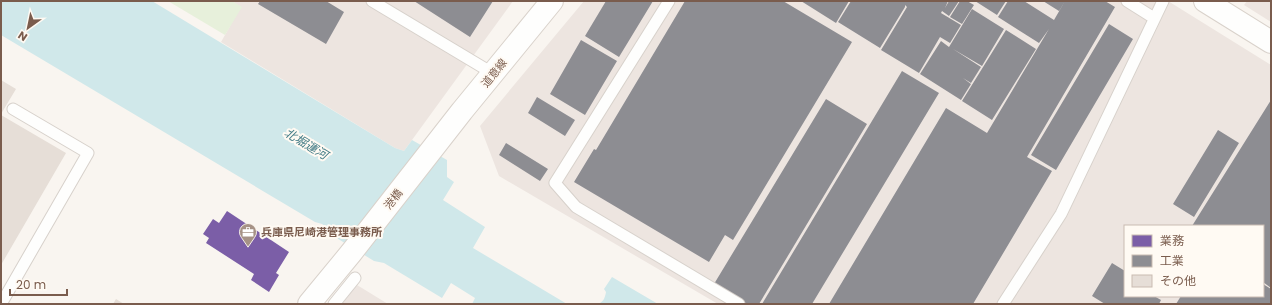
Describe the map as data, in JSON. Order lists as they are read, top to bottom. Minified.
{"streets":{"street":["道意線","港橋"]},"crossings":[["道意線","港橋"]],"water":["北堀運河"],"places":{"office":["兵庫県尼崎港管理事務所"]},"legend":["業務","工業","その他"],"scale_bar":"20 m","north":"bottom left"}
